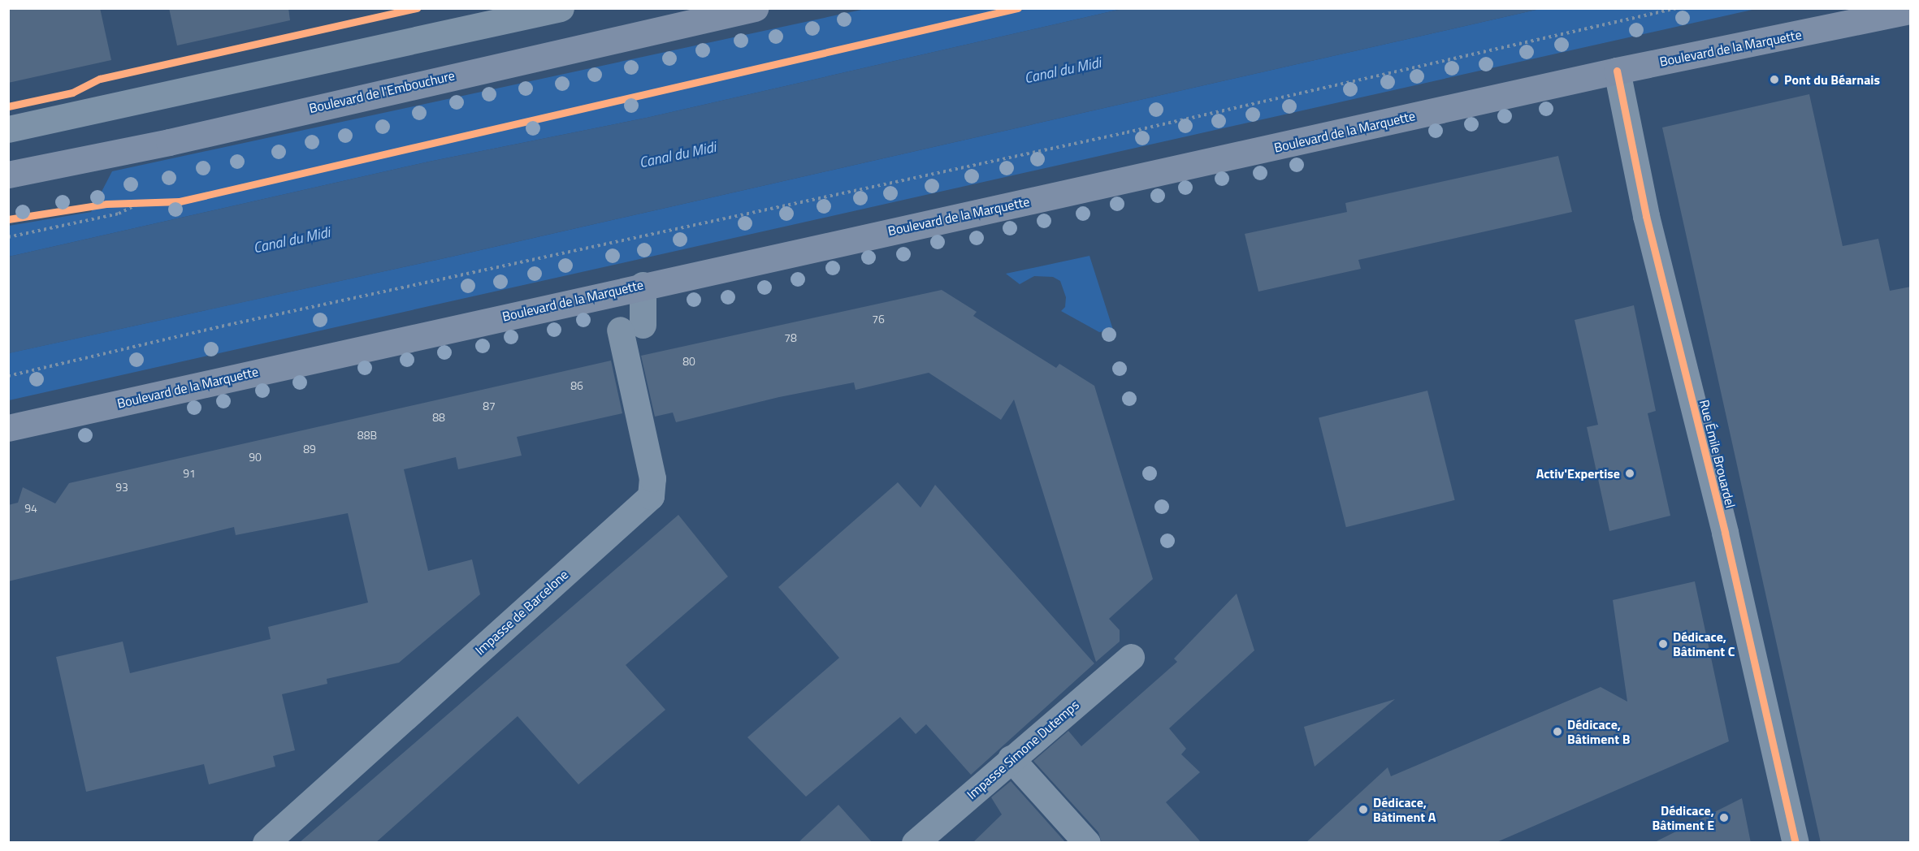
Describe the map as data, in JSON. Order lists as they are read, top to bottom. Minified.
{"streets":{"main road":["Boulevard de la Marquette","Boulevard de l'Embouchure"],"street":["Rue Émile Brouardel","Impasse de Barcelone","Impasse Simone Dutemps"]},"crossings":[["Boulevard de la Marquette","Rue Émile Brouardel"],["Boulevard de la Marquette","Impasse de Barcelone"]],"water":["Canal du Midi"],"places":["Pont du Béarnais","Activ'Expertise","Dédicace, Bâtiment C","Dédicace, Bâtiment B","Dédicace, Bâtiment A","Dédicace, Bâtiment E"],"house_numbers":["76","78","80","86","87","88","88B","89","90","91","93","94"]}
